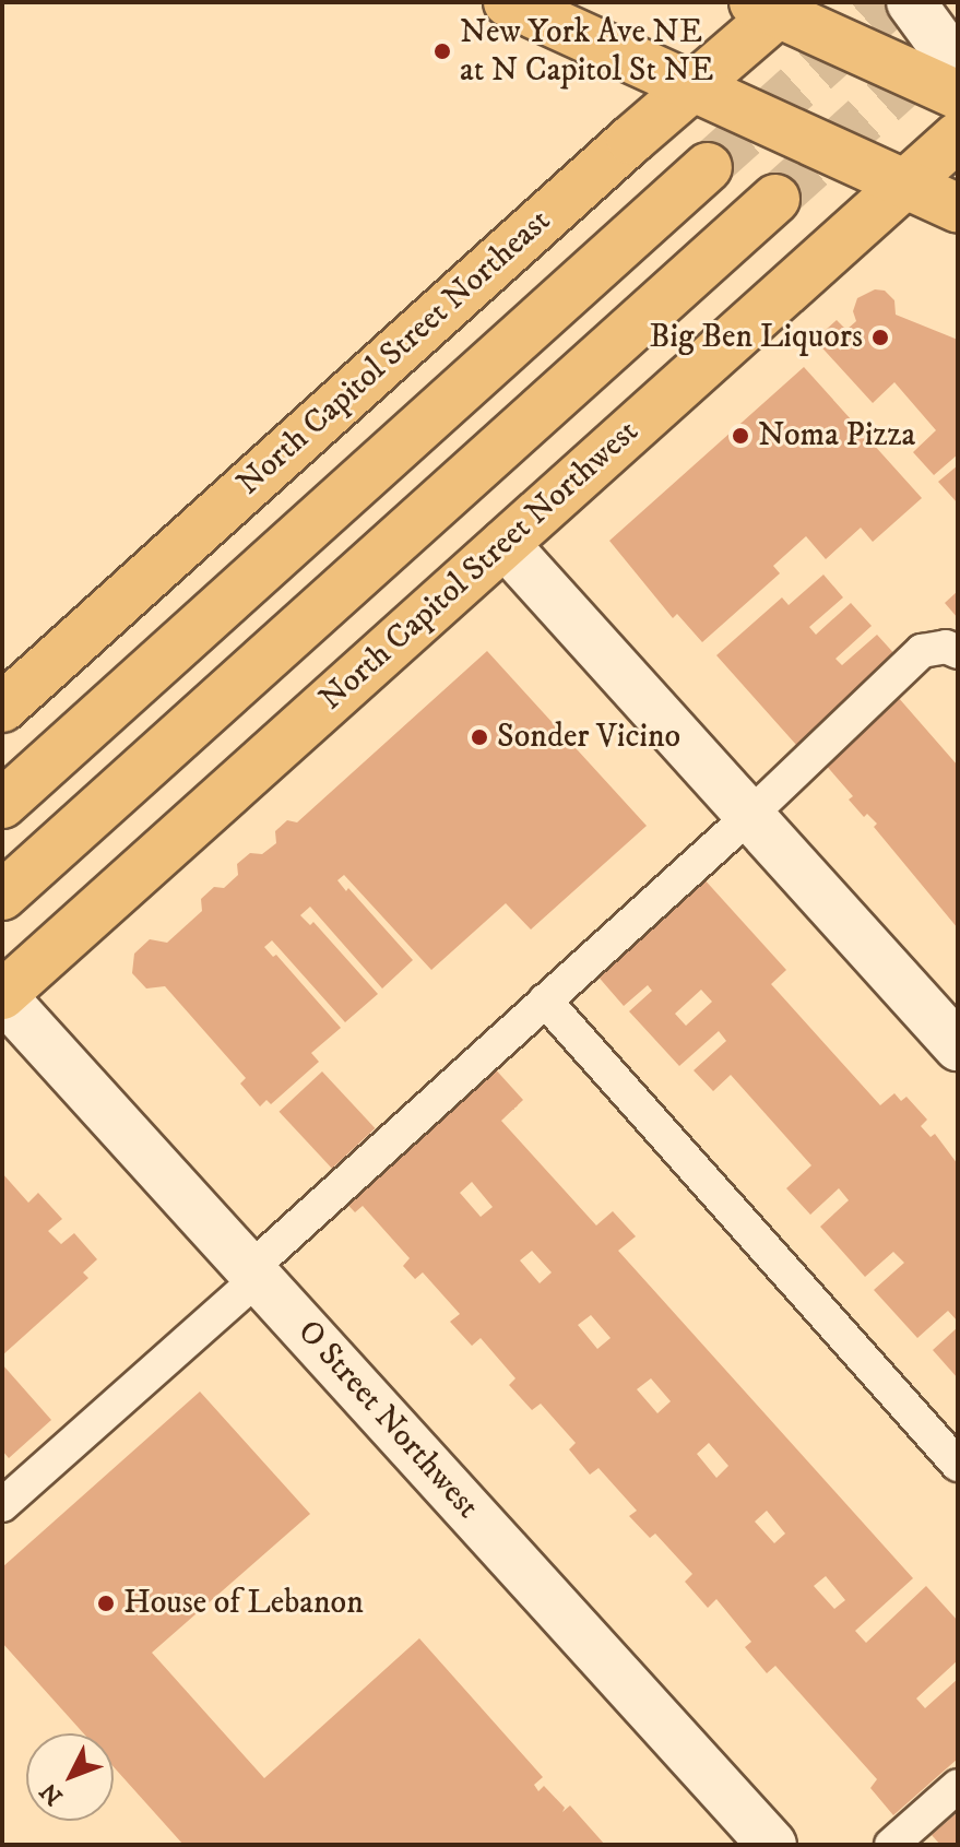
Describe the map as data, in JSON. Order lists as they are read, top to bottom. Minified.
{"streets":{"main road":["North Capitol Street Northeast","North Capitol Street Northwest"],"street":["O Street Northwest"]},"crossings":[["North Capitol Street Northwest","O Street Northwest"]],"places":["New York Ave NE at N Capitol St NE","Big Ben Liquors","Noma Pizza","Sonder Vicino","House of Lebanon"],"north":"bottom left"}
